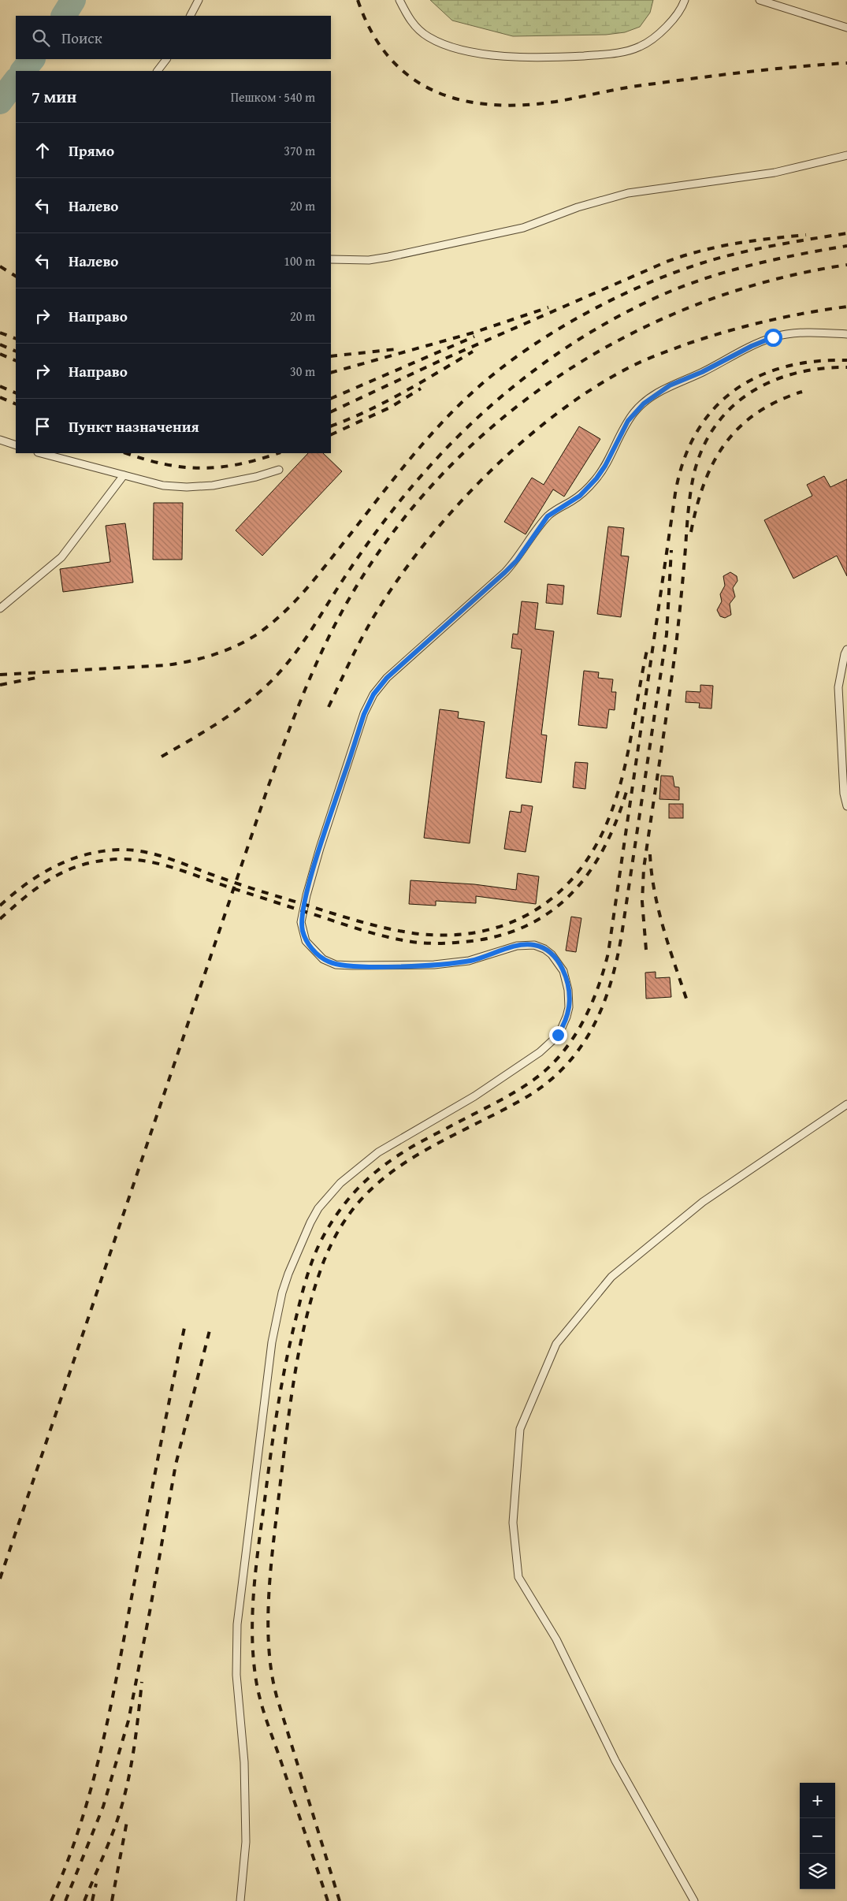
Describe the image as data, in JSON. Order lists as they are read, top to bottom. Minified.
{"page":{"search":"Поиск","heading":["7 мин","Пешком · 540 m"],"list":[["Прямо","370 m"],["Налево","20 m"],["Налево","100 m"],["Направо","20 m"],["Направо","30 m"],"Пункт назначения"],"map_buttons":["+","−"]}}
